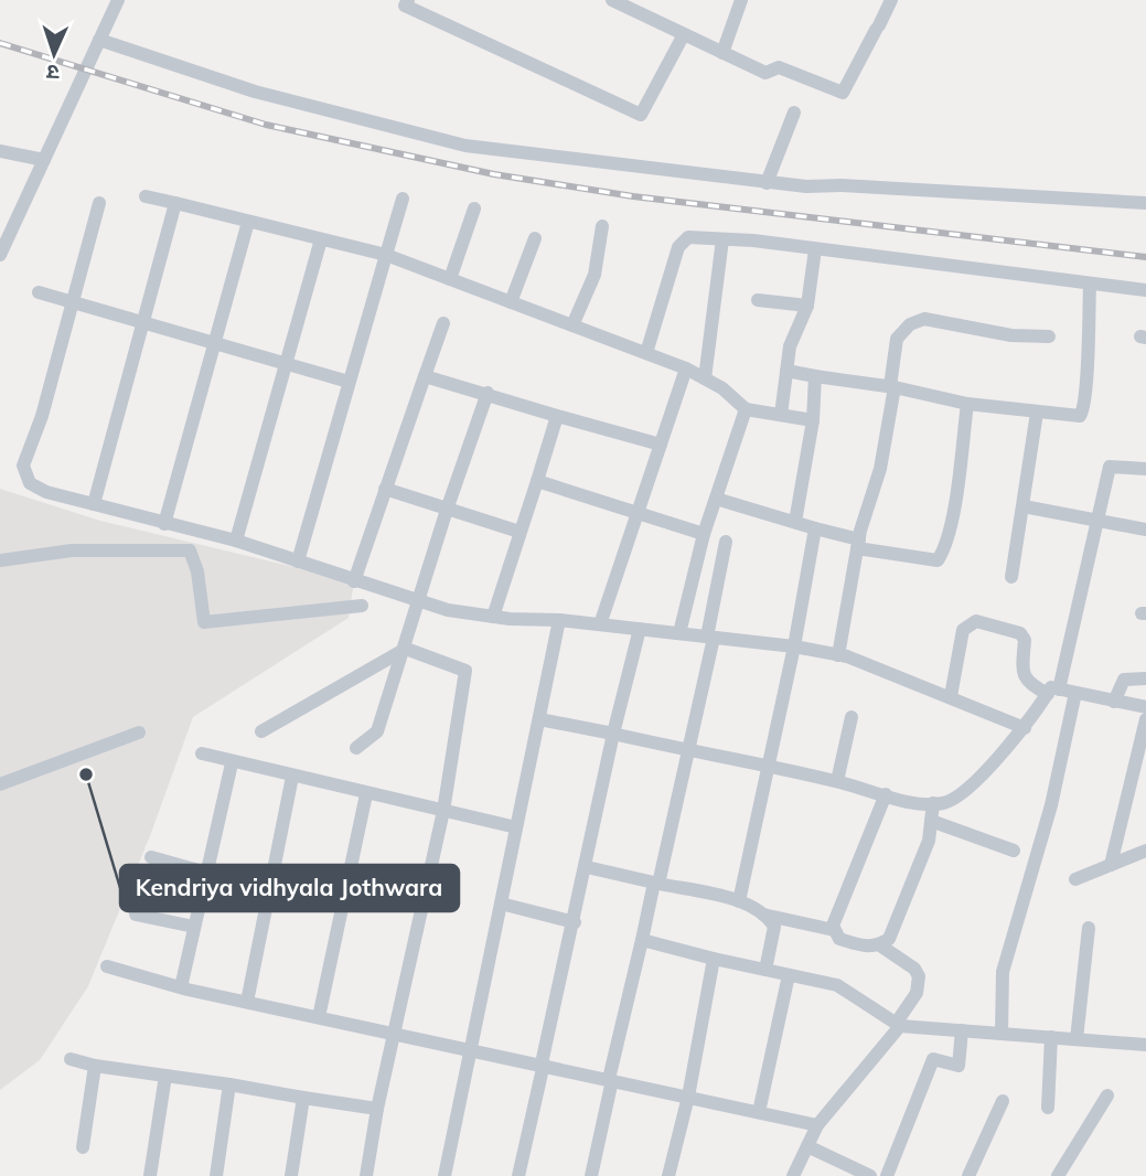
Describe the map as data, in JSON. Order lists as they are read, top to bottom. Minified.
{"places":["Kendriya vidhyala Jothwara"],"north":"bottom"}
